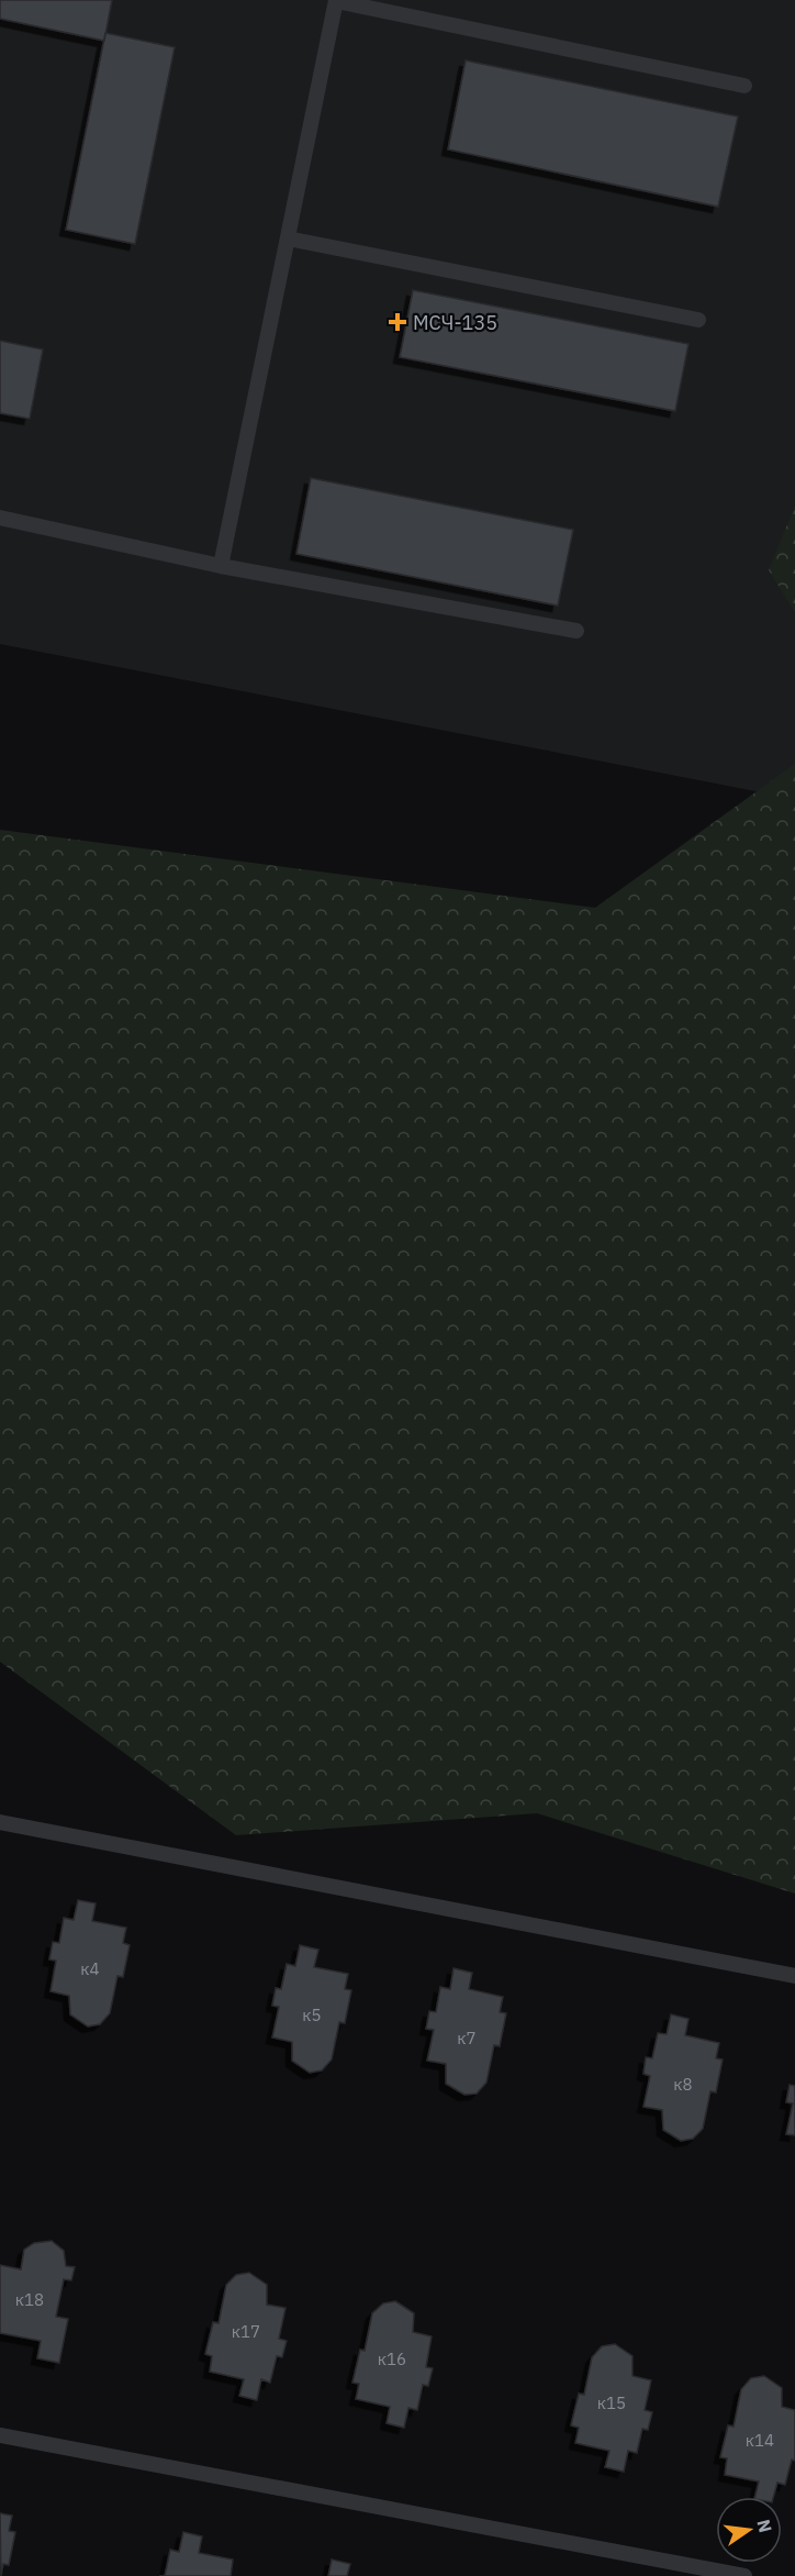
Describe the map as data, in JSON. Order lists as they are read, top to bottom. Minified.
{"places":{"health":["МСЧ-135"]},"house_numbers":["к4","к5","к7","к8","к18","к17","к16","к15","к14"],"north":"right"}
